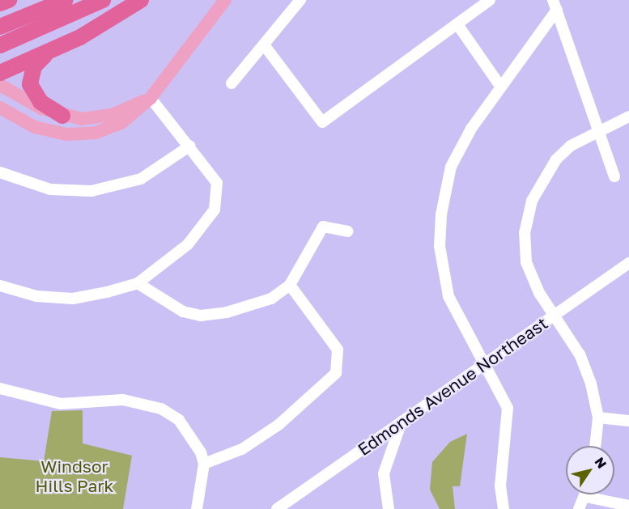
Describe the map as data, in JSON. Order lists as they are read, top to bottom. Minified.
{"streets":{"street":["Edmonds Avenue Northeast"]},"parks":["Windsor Hills Park"],"north":"top right"}
